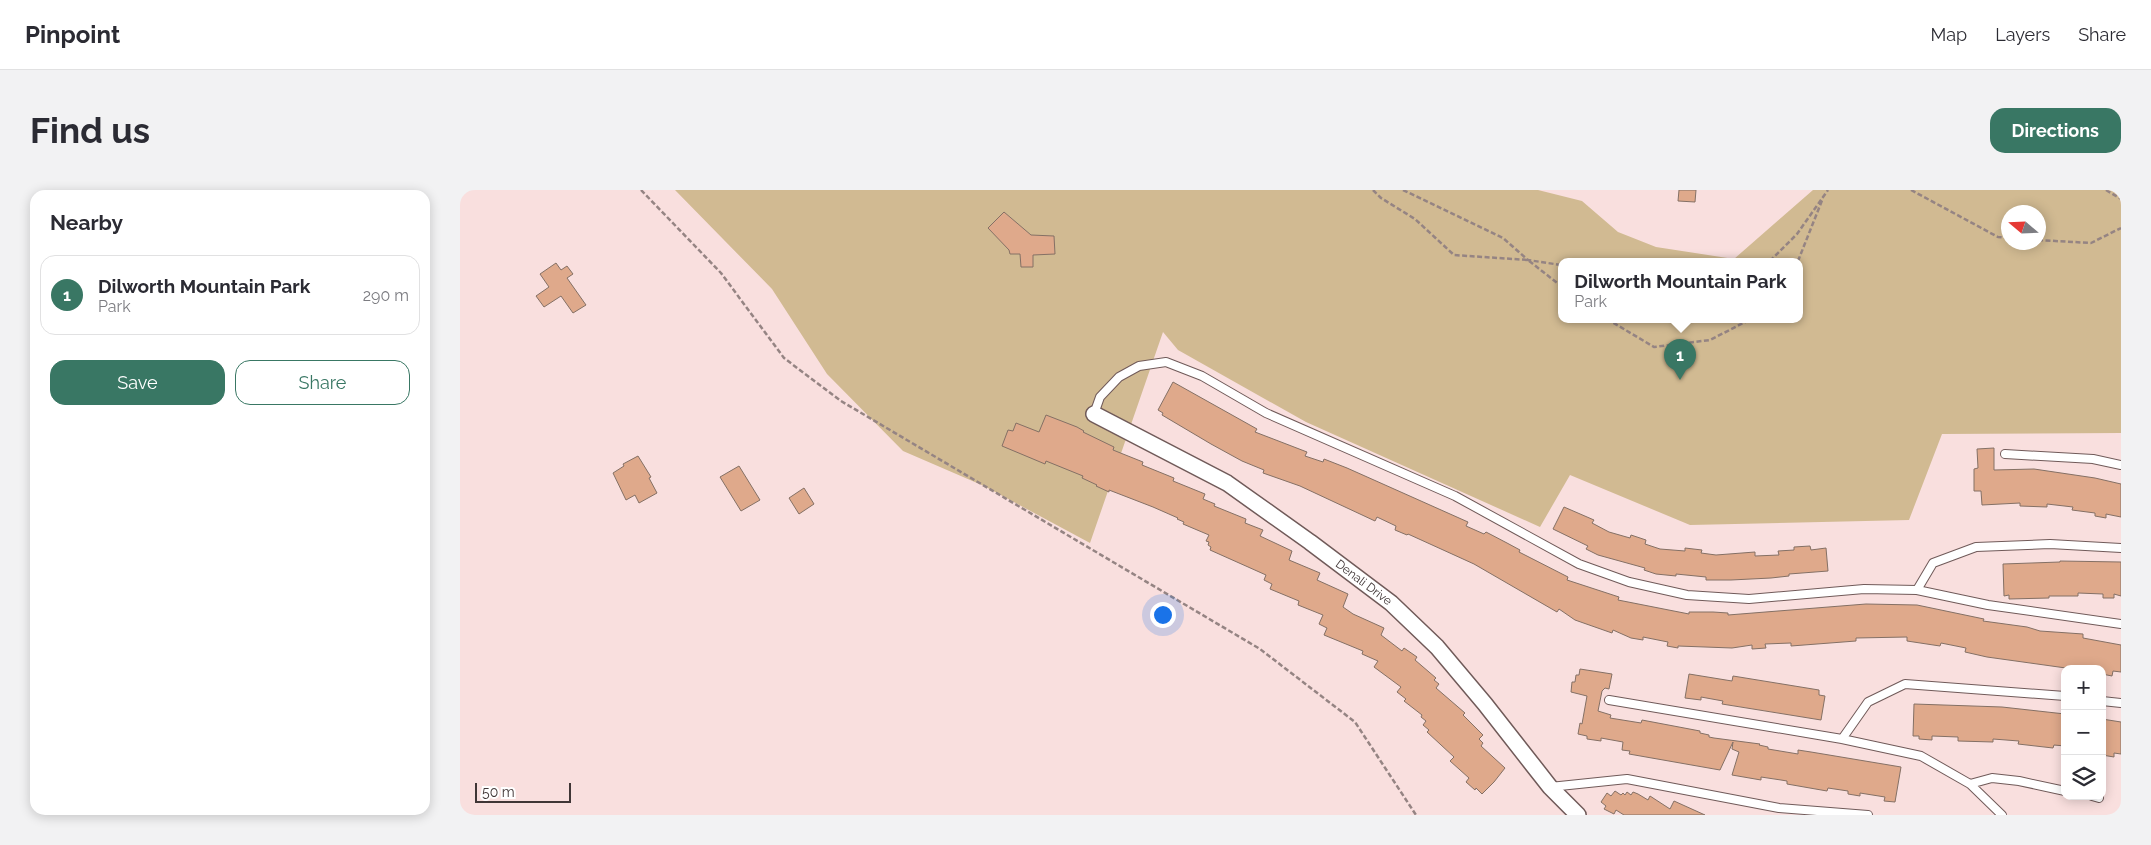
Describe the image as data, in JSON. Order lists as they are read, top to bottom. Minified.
{"streets":{"street":["Denali Drive"]},"scale_bar":"50 m","north":"left","page":{"header":"Pinpoint","nav":["Map","Layers","Share"],"buttons":["Directions",["Save","Share"]],"title":"Find us","heading":"Nearby","list":[{"mark":"1","name":"Dilworth Mountain Park","note":"Park","value":"290 m"}],"popup":["Dilworth Mountain Park","Park"],"pins":"1","map_buttons":["+","−"],"scale":"50 m"}}
